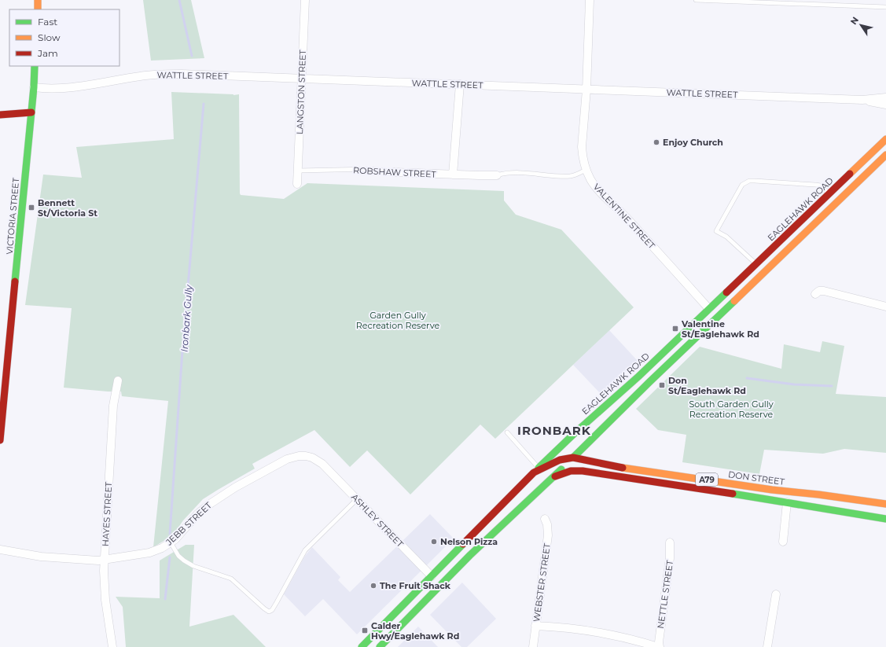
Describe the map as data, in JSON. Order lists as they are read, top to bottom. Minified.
{"streets":{"main road":["EAGLEHAWK ROAD","VICTORIA STREET","VALENTINE STREET","DON STREET","A79","ASHLEY STREET"],"street":["WATTLE STREET","LANGSTON STREET","ROBSHAW STREET","HAYES STREET","JEBB STREET","WEBSTER STREET","NETTLE STREET"]},"crossings":[["WATTLE STREET","LANGSTON STREET"],["WATTLE STREET","VICTORIA STREET"],["WATTLE STREET","VALENTINE STREET"],["LANGSTON STREET","ROBSHAW STREET"],["ROBSHAW STREET","VALENTINE STREET"],["EAGLEHAWK ROAD","VALENTINE STREET"],["EAGLEHAWK ROAD","DON STREET"],["EAGLEHAWK ROAD","ASHLEY STREET"],["A79","ASHLEY STREET"],["HAYES STREET","JEBB STREET"],["ASHLEY STREET","JEBB STREET"]],"districts":["IRONBARK"],"water":["Ironbark Gully"],"parks":["Garden Gully Recreation Reserve","South Garden Gully Recreation Reserve"],"places":{"other":["Enjoy Church","Nelson Pizza","The Fruit Shack"],"transit":["Bennett St/Victoria St","Valentine St/Eaglehawk Rd","Don St/Eaglehawk Rd","Calder Hwy/Eaglehawk Rd"]},"legend":["Fast","Slow","Jam"],"north":"top left"}
